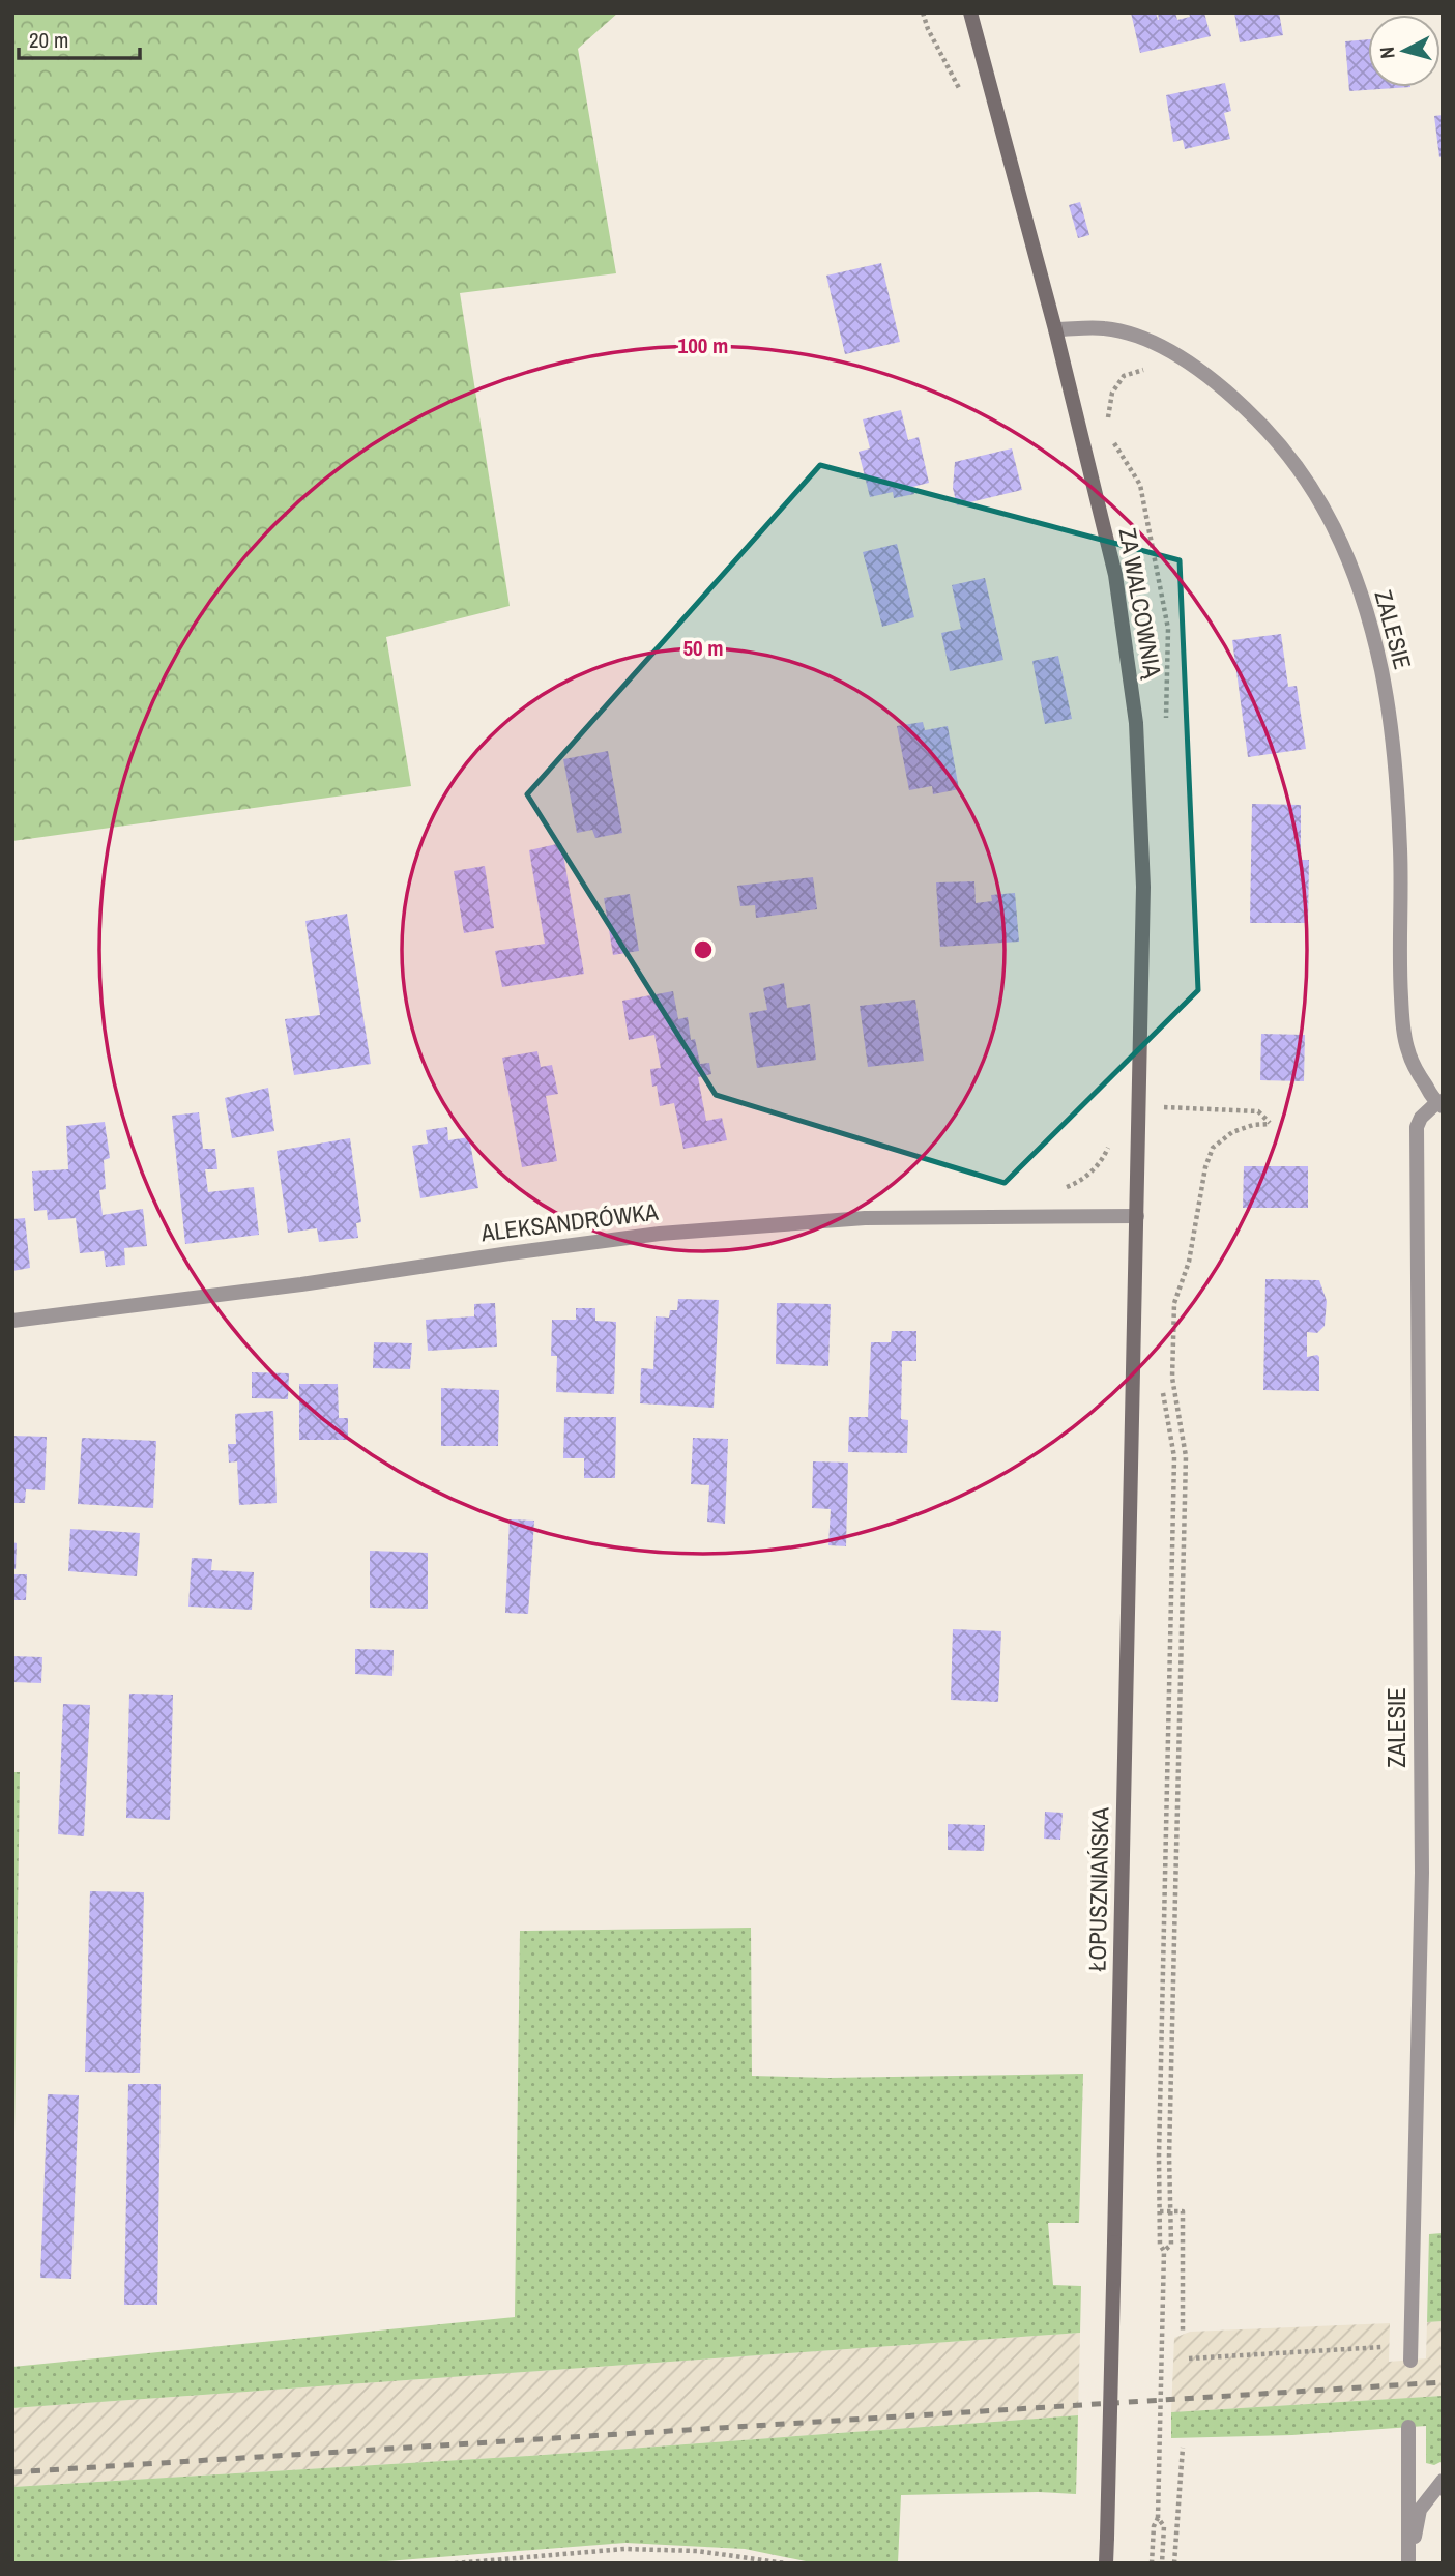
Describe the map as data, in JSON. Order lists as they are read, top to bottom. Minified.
{"streets":{"main road":["ZA WALCOWNIĄ","ŁOPUSZNIAŃSKA"],"street":["ZALESIE","ALEKSANDRÓWKA"]},"crossings":[["ZA WALCOWNIĄ","ZALESIE"],["ZA WALCOWNIĄ","ALEKSANDRÓWKA"],["ZA WALCOWNIĄ","ŁOPUSZNIAŃSKA"],["ALEKSANDRÓWKA","ŁOPUSZNIAŃSKA"]],"scale_bar":"20 m","north":"left","rings":["100 m","50 m"]}
